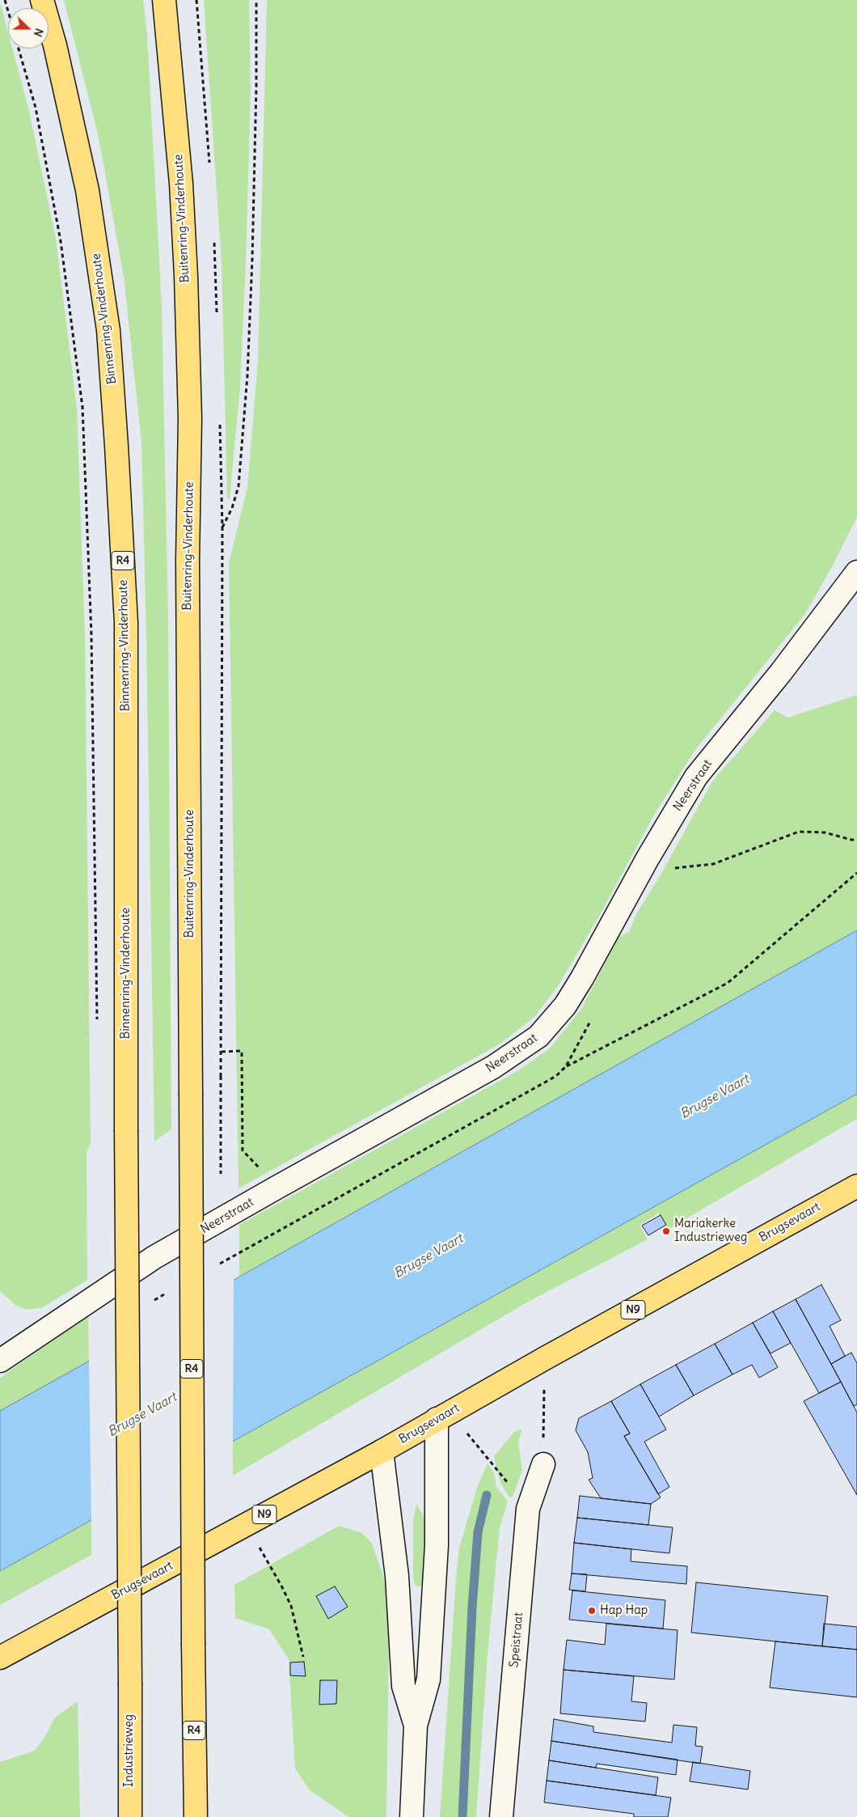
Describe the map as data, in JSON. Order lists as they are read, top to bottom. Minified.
{"streets":{"main road":["Buitenring-Vinderhoute","Binnenring-Vinderhoute","R4","Brugsevaart","N9","Industrieweg"],"street":["Neerstraat","Speistraat"]},"crossings":[["Binnenring-Vinderhoute","Industrieweg"]],"water":["Brugse Vaart"],"places":["Mariakerke Industrieweg","Hap Hap"],"north":"right"}
